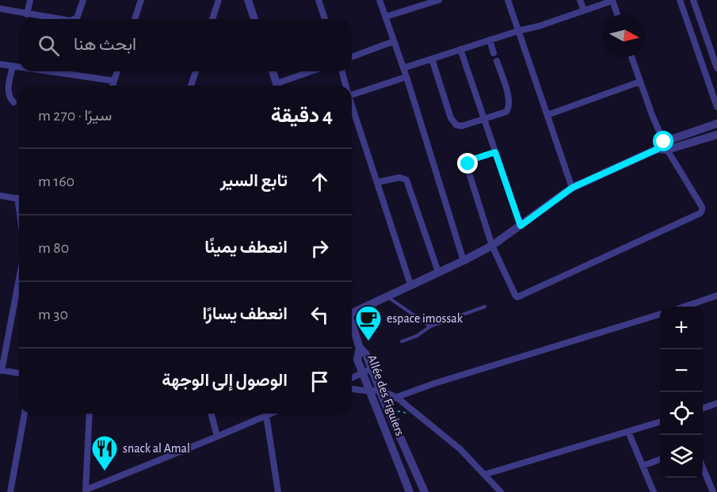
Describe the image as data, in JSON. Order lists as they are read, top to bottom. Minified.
{"streets":{"street":["Allée des Figuiers"]},"places":{"cafe":["espace imossak"],"restaurant":["snack al Amal"]},"north":"right","page":{"search":"ابحث هنا","heading":["4 دقيقة","سيرًا · 270 m"],"list":[["تابع السير","160 m"],["انعطف يمينًا","80 m"],["انعطف يسارًا","30 m"],"الوصول إلى الوجهة"],"map_buttons":["+","−"]}}
